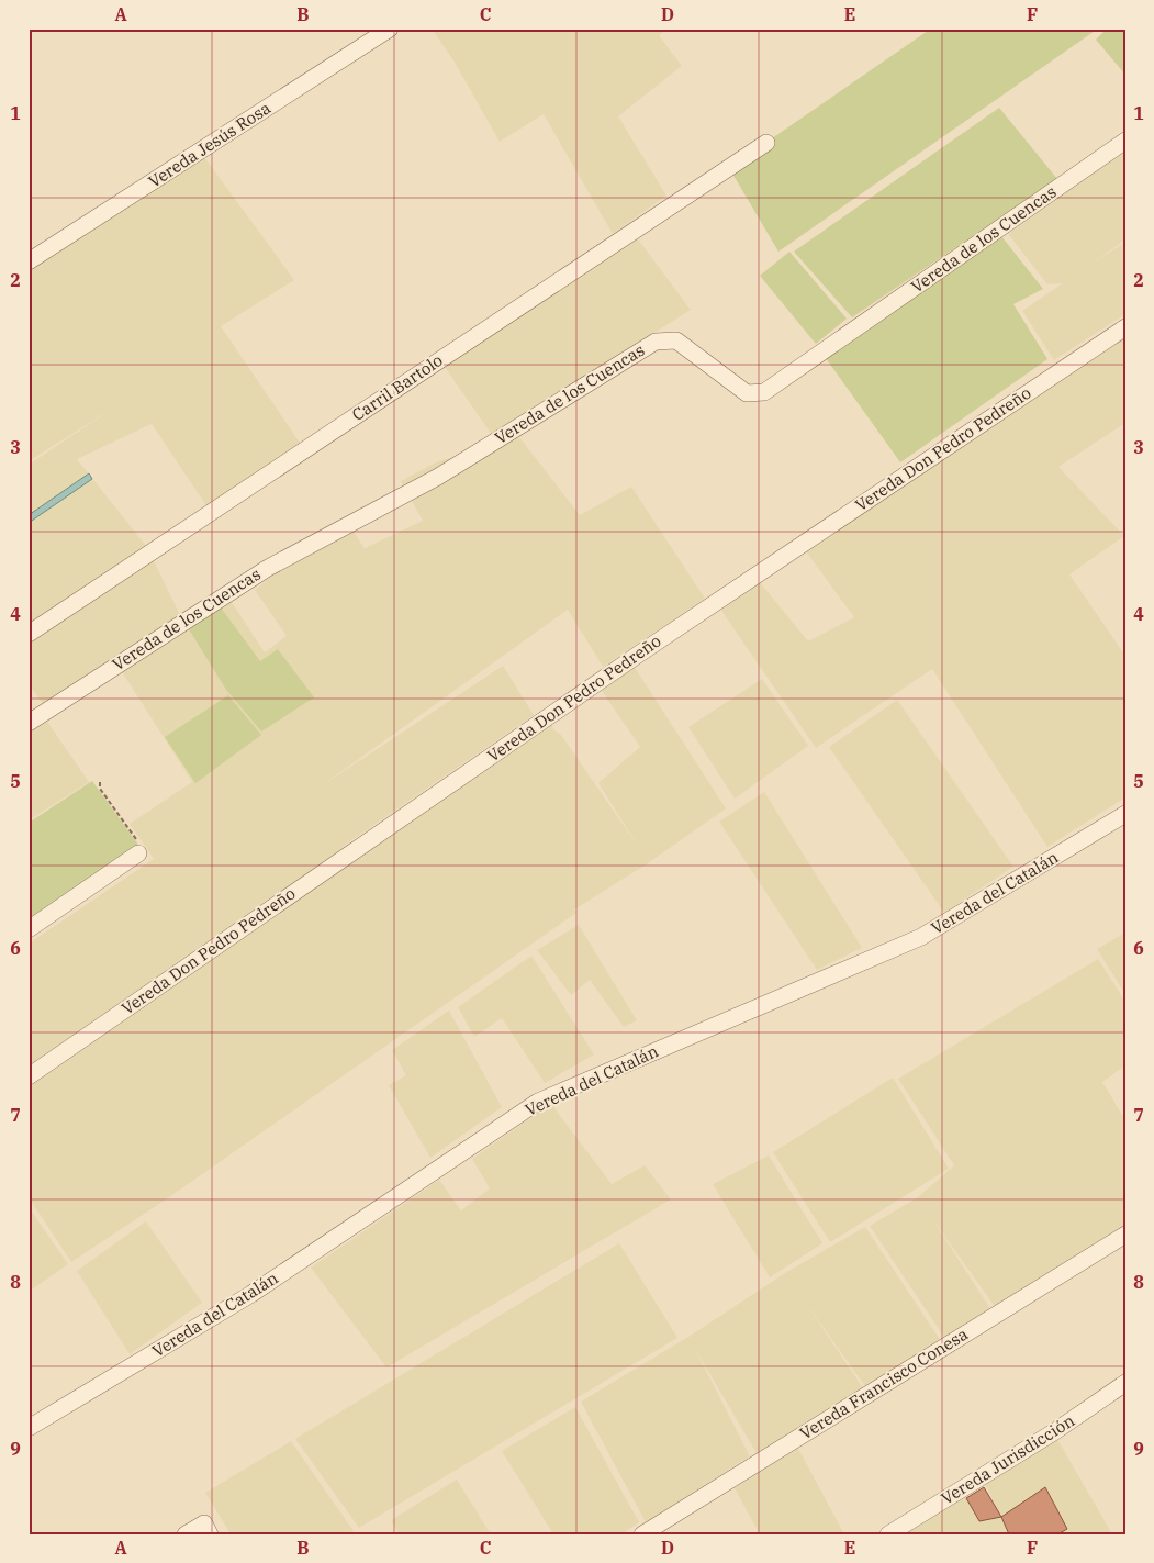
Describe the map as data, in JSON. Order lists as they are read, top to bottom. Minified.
{"streets":{"street":["Vereda Jesús Rosa","Vereda de los Cuencas","Carril Bartolo","Vereda Don Pedro Pedreño","Vereda del Catalán","Vereda Francisco Conesa","Vereda Jurisdicción"]},"grid":{"columns":["A","B","C","D","E","F"],"rows":["1","2","3","4","5","6","7","8","9"]}}
